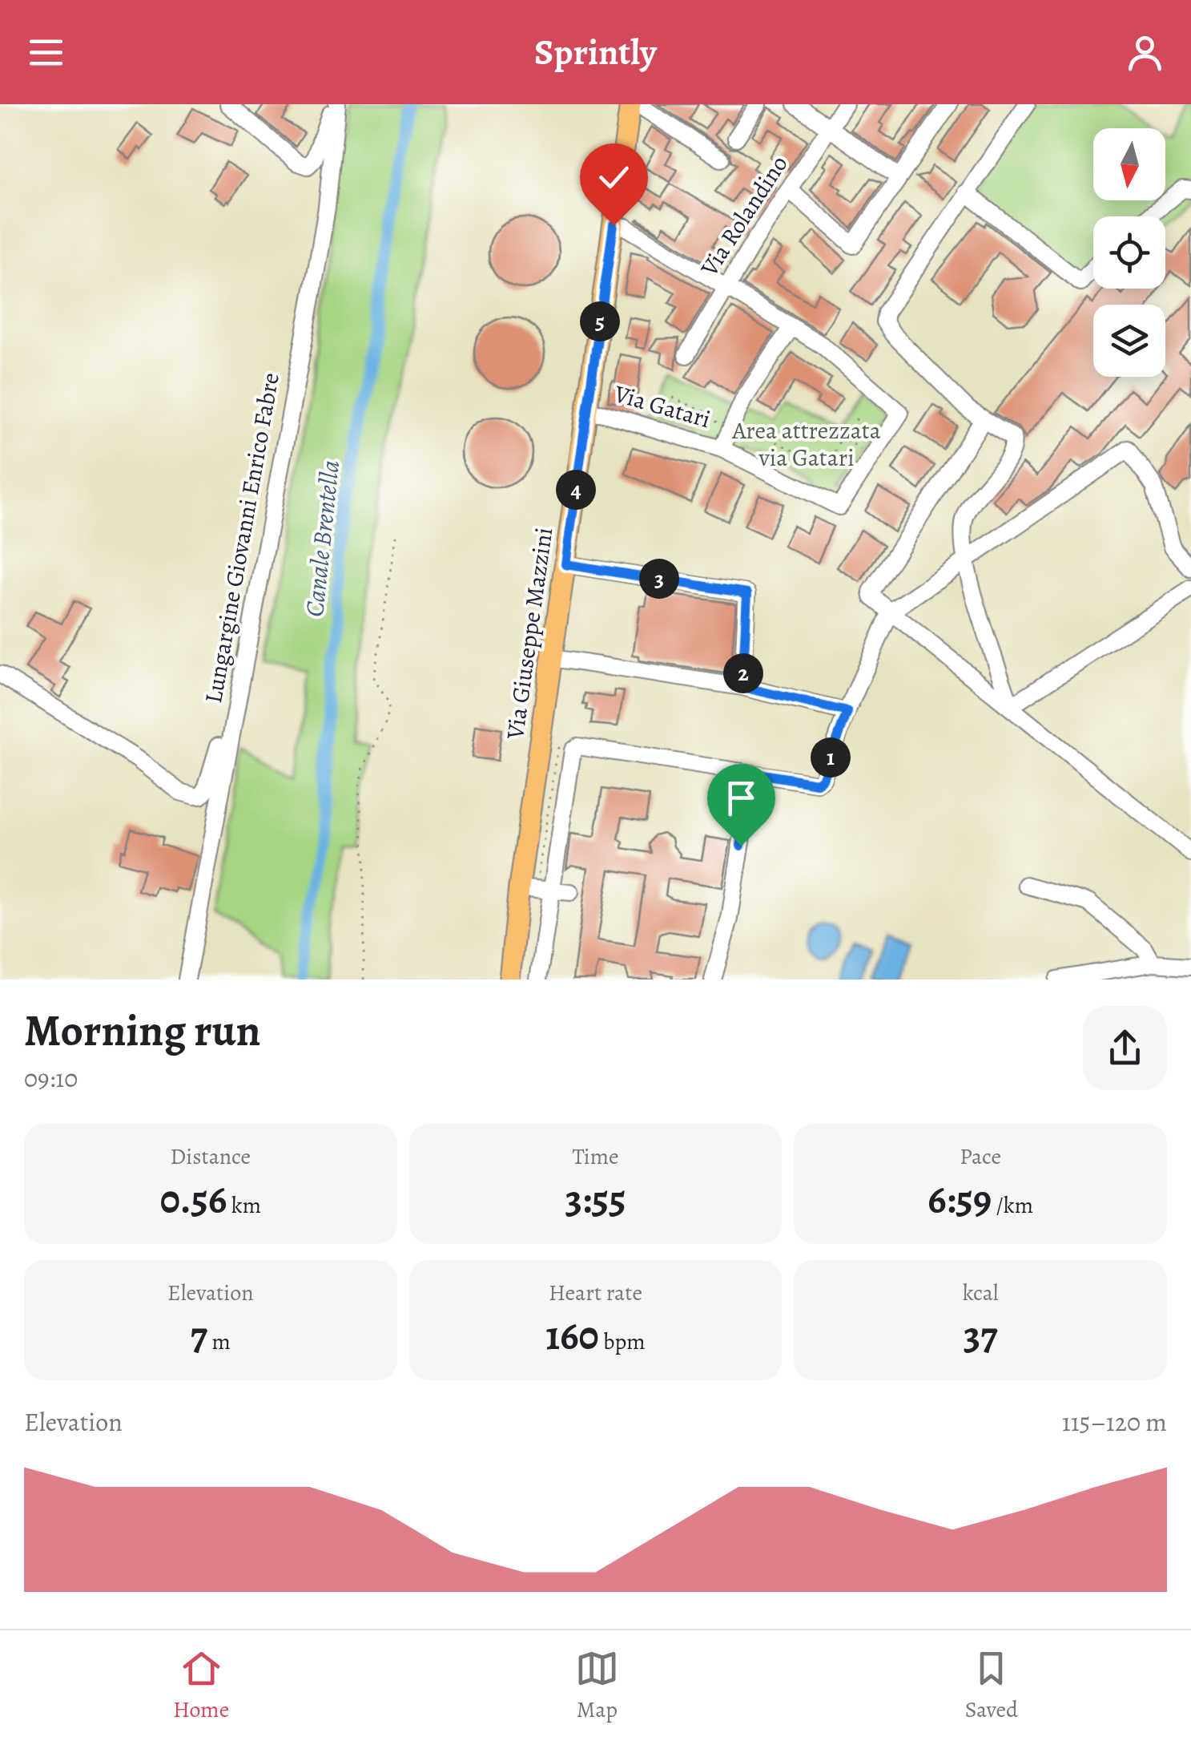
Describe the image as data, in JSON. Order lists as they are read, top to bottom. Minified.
{"streets":{"main road":["Via Giuseppe Mazzini"],"street":["Via Rolandino","Via Gatari","Lungargine Giovanni Enrico Fabre"]},"crossings":[["Via Gatari","Via Giuseppe Mazzini"]],"water":["Canale Brentella"],"parks":["Area attrezzata via Gatari"],"north":"bottom","page":{"header":"Sprintly","pins":["5","4","3","2","1"],"heading":["Morning run","09:10"],"stats":[["Distance","0.56 km"],["Time","3:55"],["Pace","6:59 /km"],["Elevation","7 m"],["Heart rate","160 bpm"],["kcal","37"]],"chart":["Elevation","115–120 m"],"tabs":["Home","Map","Saved"]}}
